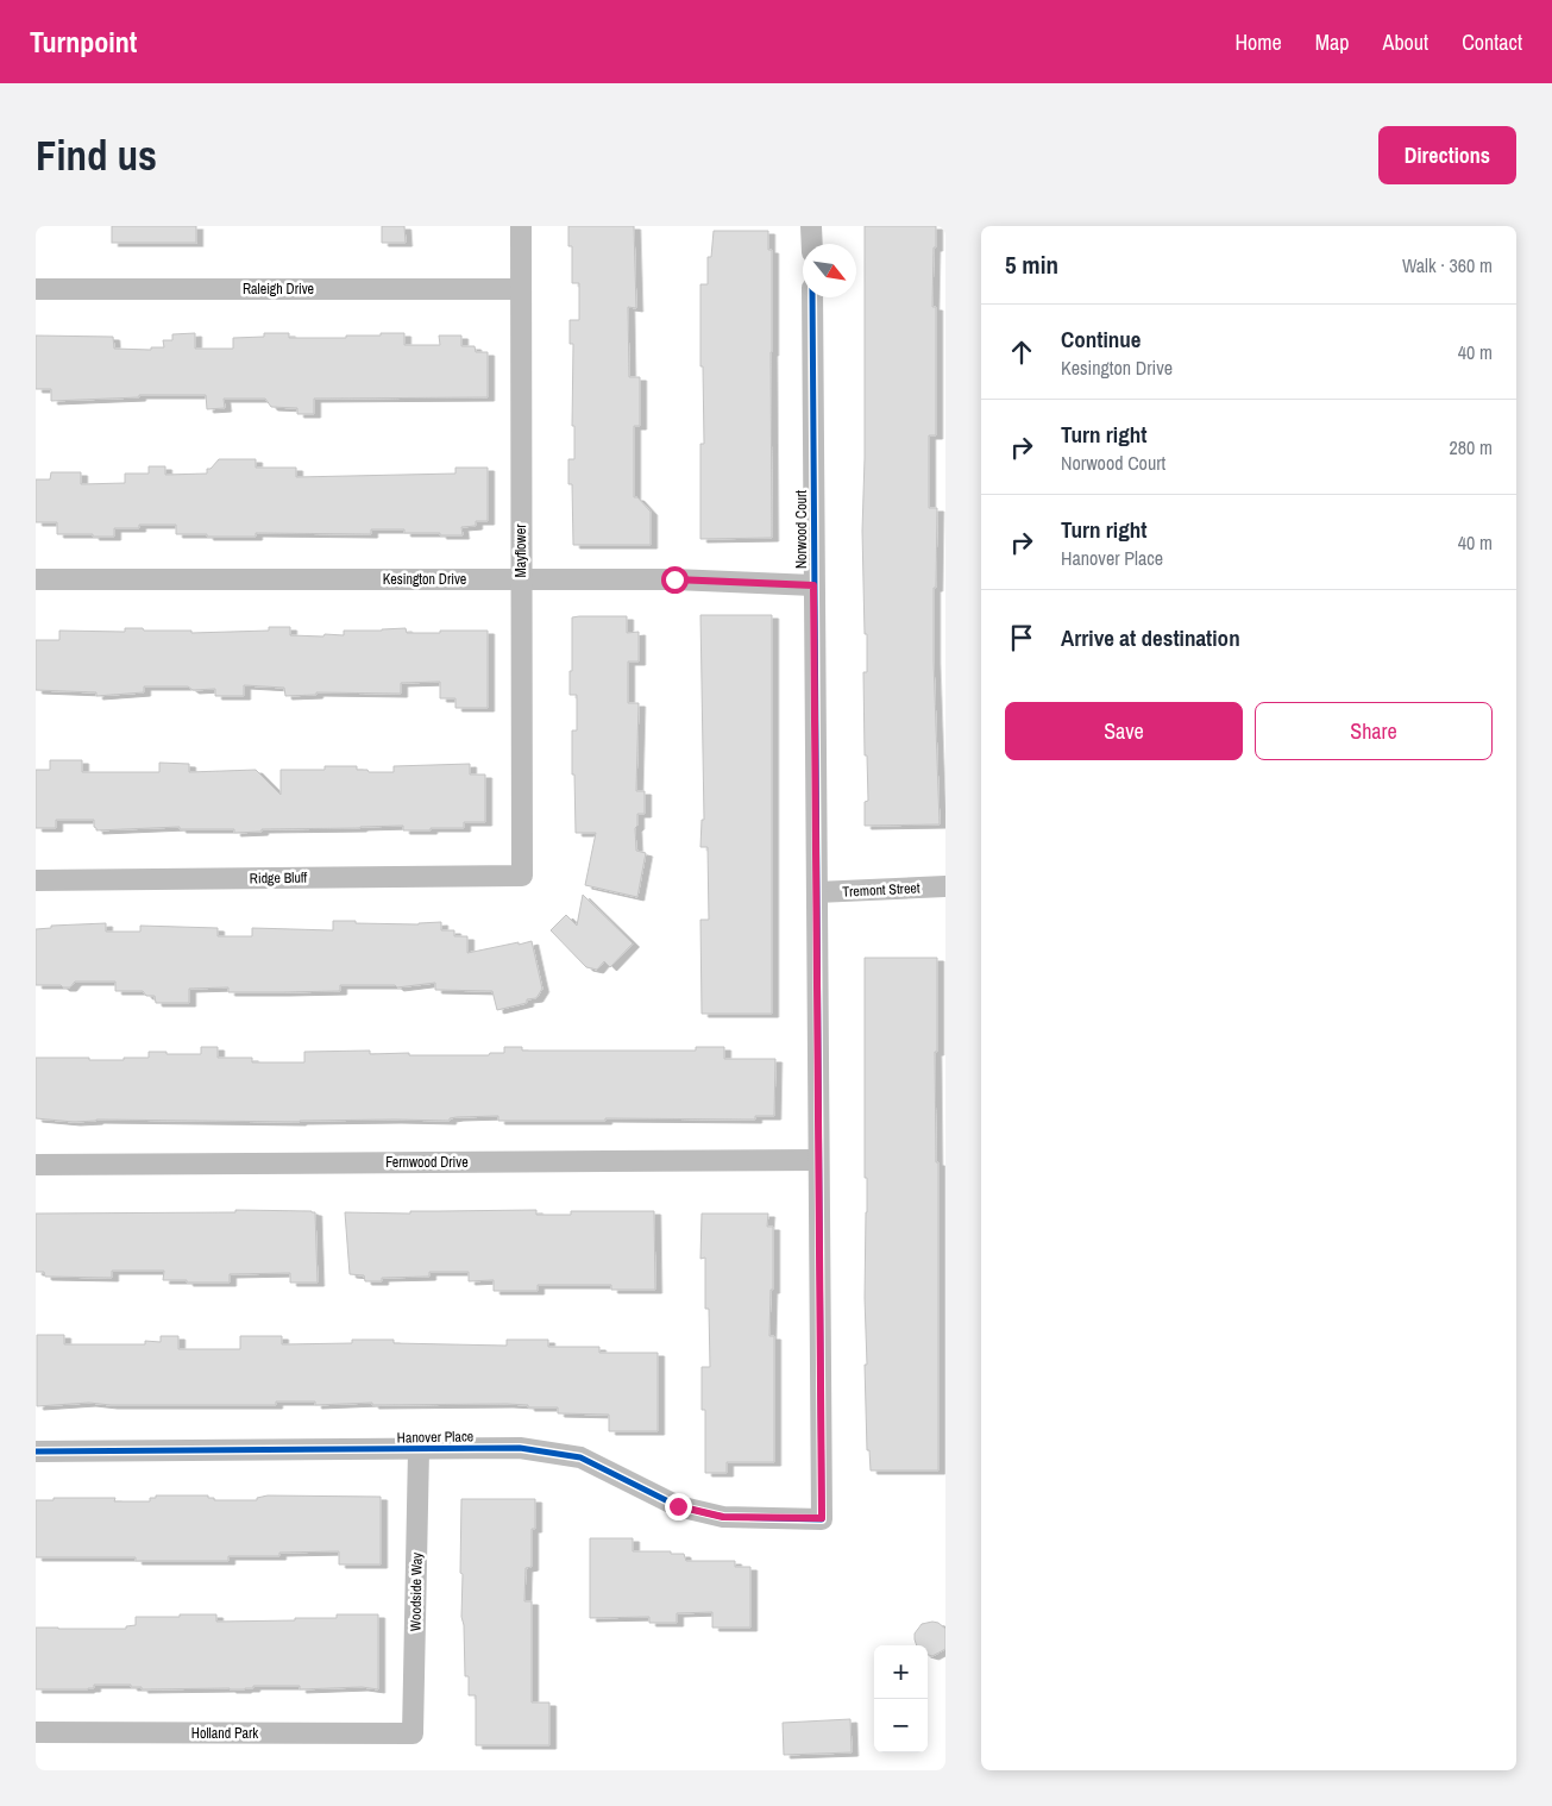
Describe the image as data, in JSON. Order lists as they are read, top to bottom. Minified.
{"streets":{"street":["Raleigh Drive","Norwood Court","Mayflower","Kesington Drive","Ridge Bluff","Tremont Street","Fernwood Drive","Hanover Place","Woodside Way","Holland Park"]},"crossings":[["Raleigh Drive","Mayflower"],["Norwood Court","Kesington Drive"],["Norwood Court","Tremont Street"],["Norwood Court","Fernwood Drive"],["Norwood Court","Hanover Place"],["Mayflower","Kesington Drive"],["Mayflower","Ridge Bluff"],["Hanover Place","Woodside Way"],["Woodside Way","Holland Park"]],"north":"bottom right","page":{"header":"Turnpoint","nav":["Home","Map","About","Contact"],"buttons":["Directions",["Save","Share"]],"title":"Find us","heading":["5 min","Walk · 360 m"],"list":[["Continue","Kesington Drive","40 m"],["Turn right","Norwood Court","280 m"],["Turn right","Hanover Place","40 m"],"Arrive at destination"],"map_buttons":["+","−"]}}
